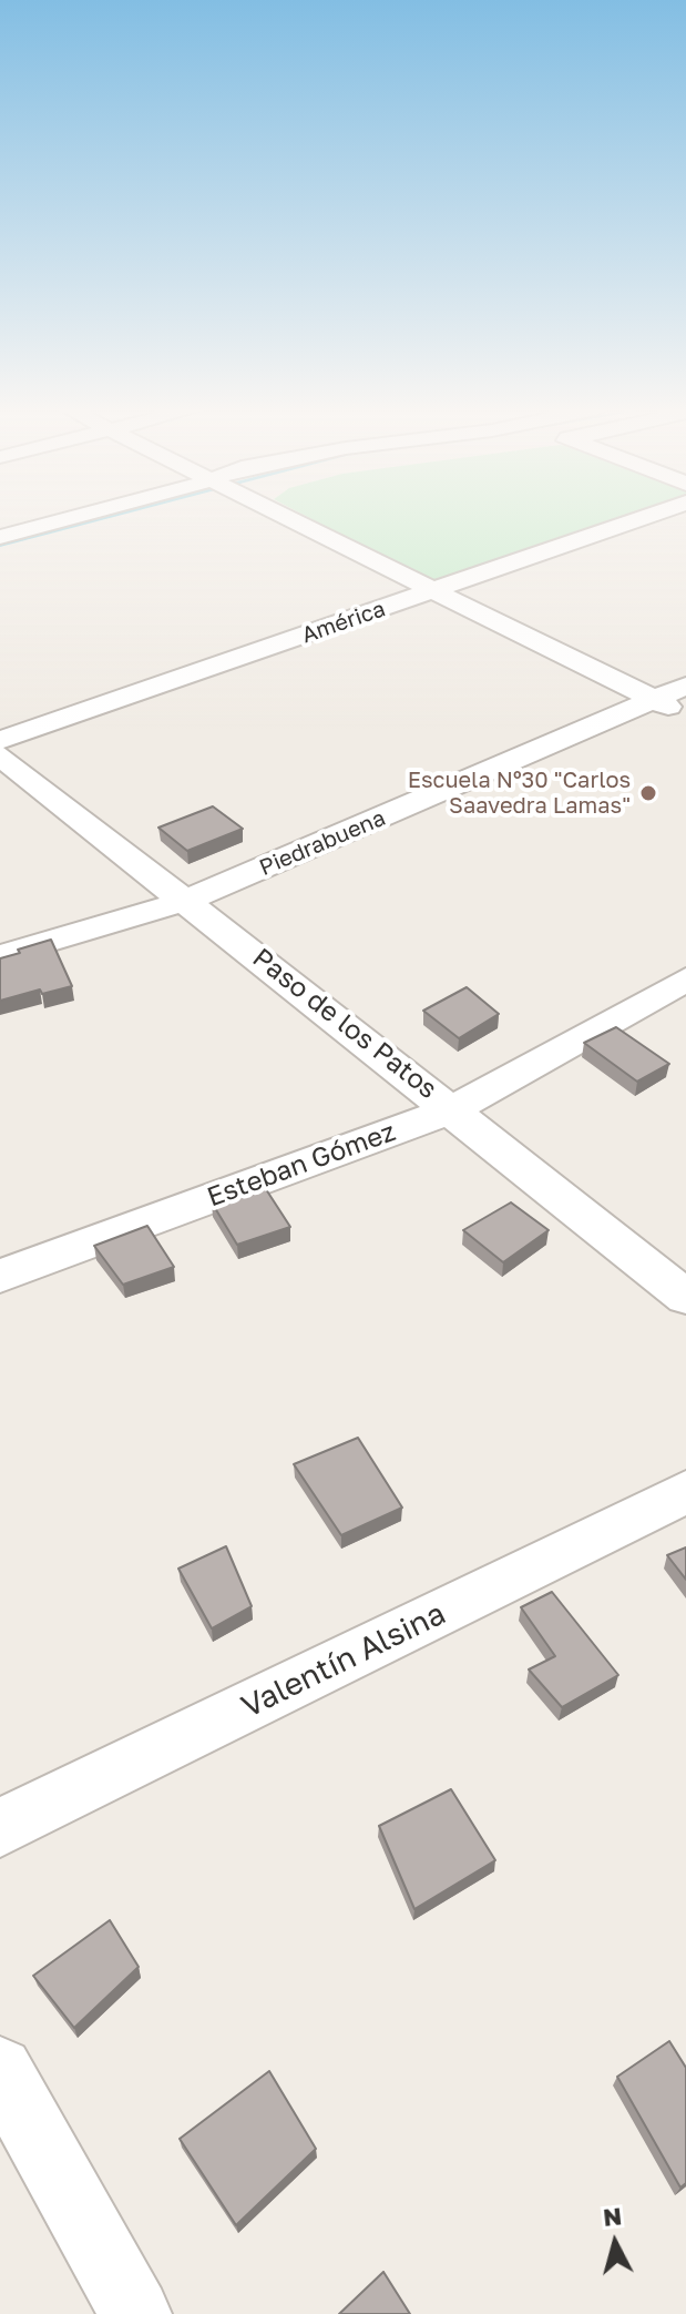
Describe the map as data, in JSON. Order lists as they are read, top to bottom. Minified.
{"streets":{"street":["América","Piedrabuena","Paso de los Patos","Esteban Gómez","Valentín Alsina"]},"crossings":[["Piedrabuena","Paso de los Patos"],["Paso de los Patos","Esteban Gómez"]],"places":["Escuela Nº30 \"Carlos Saavedra Lamas\""],"north":"top"}
